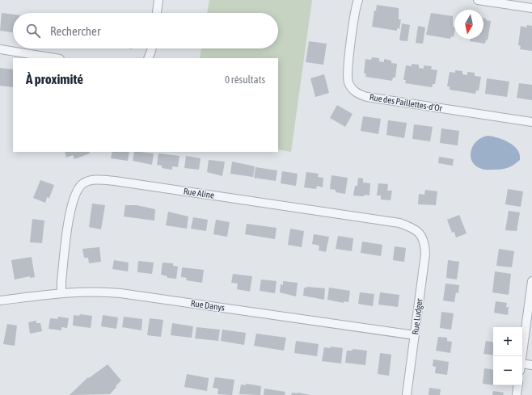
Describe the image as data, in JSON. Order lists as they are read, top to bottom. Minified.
{"streets":{"street":["Rue des Paillettes-d'Or","Rue Aline","Rue Danys","Rue Ludger"]},"crossings":[["Rue Aline","Rue Danys"],["Rue Aline","Rue Ludger"],["Rue Danys","Rue Ludger"]],"north":"bottom","page":{"search":"Rechercher","heading":["À proximité","0 résultats"],"map_buttons":["+","−"]}}
